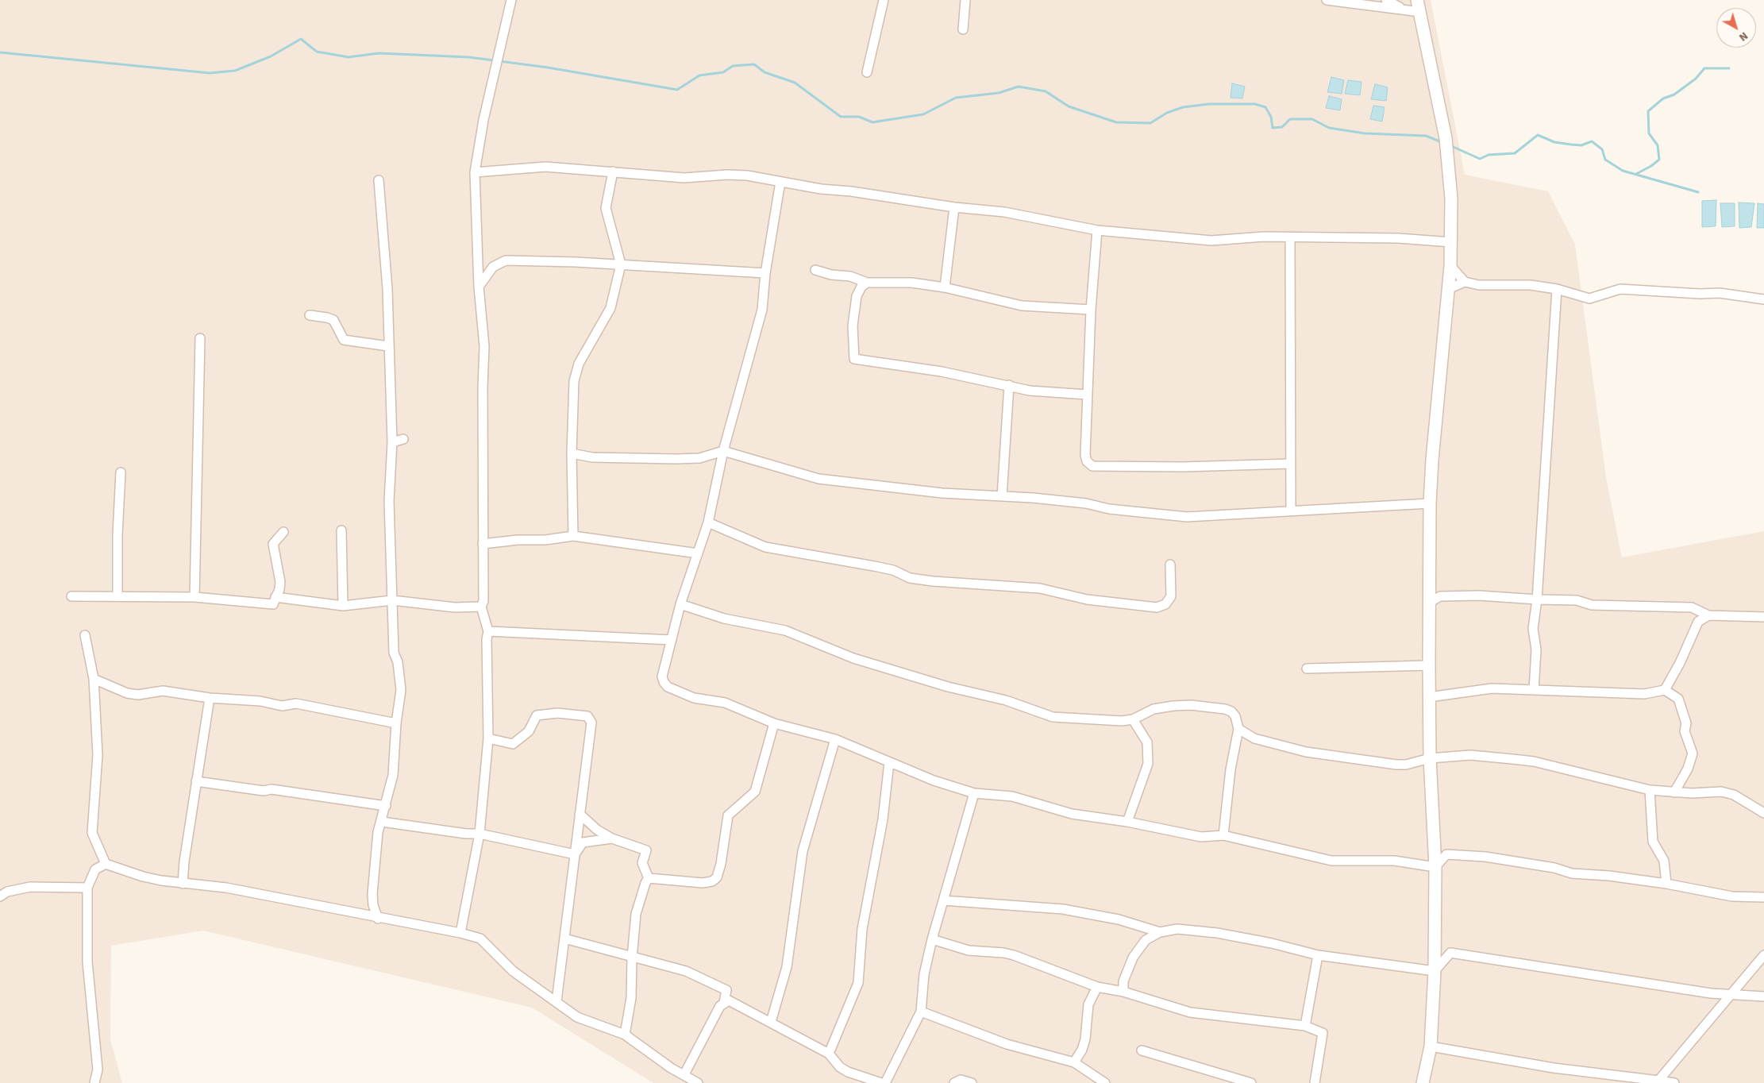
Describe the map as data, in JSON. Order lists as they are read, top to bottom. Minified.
{"north":"bottom right"}
